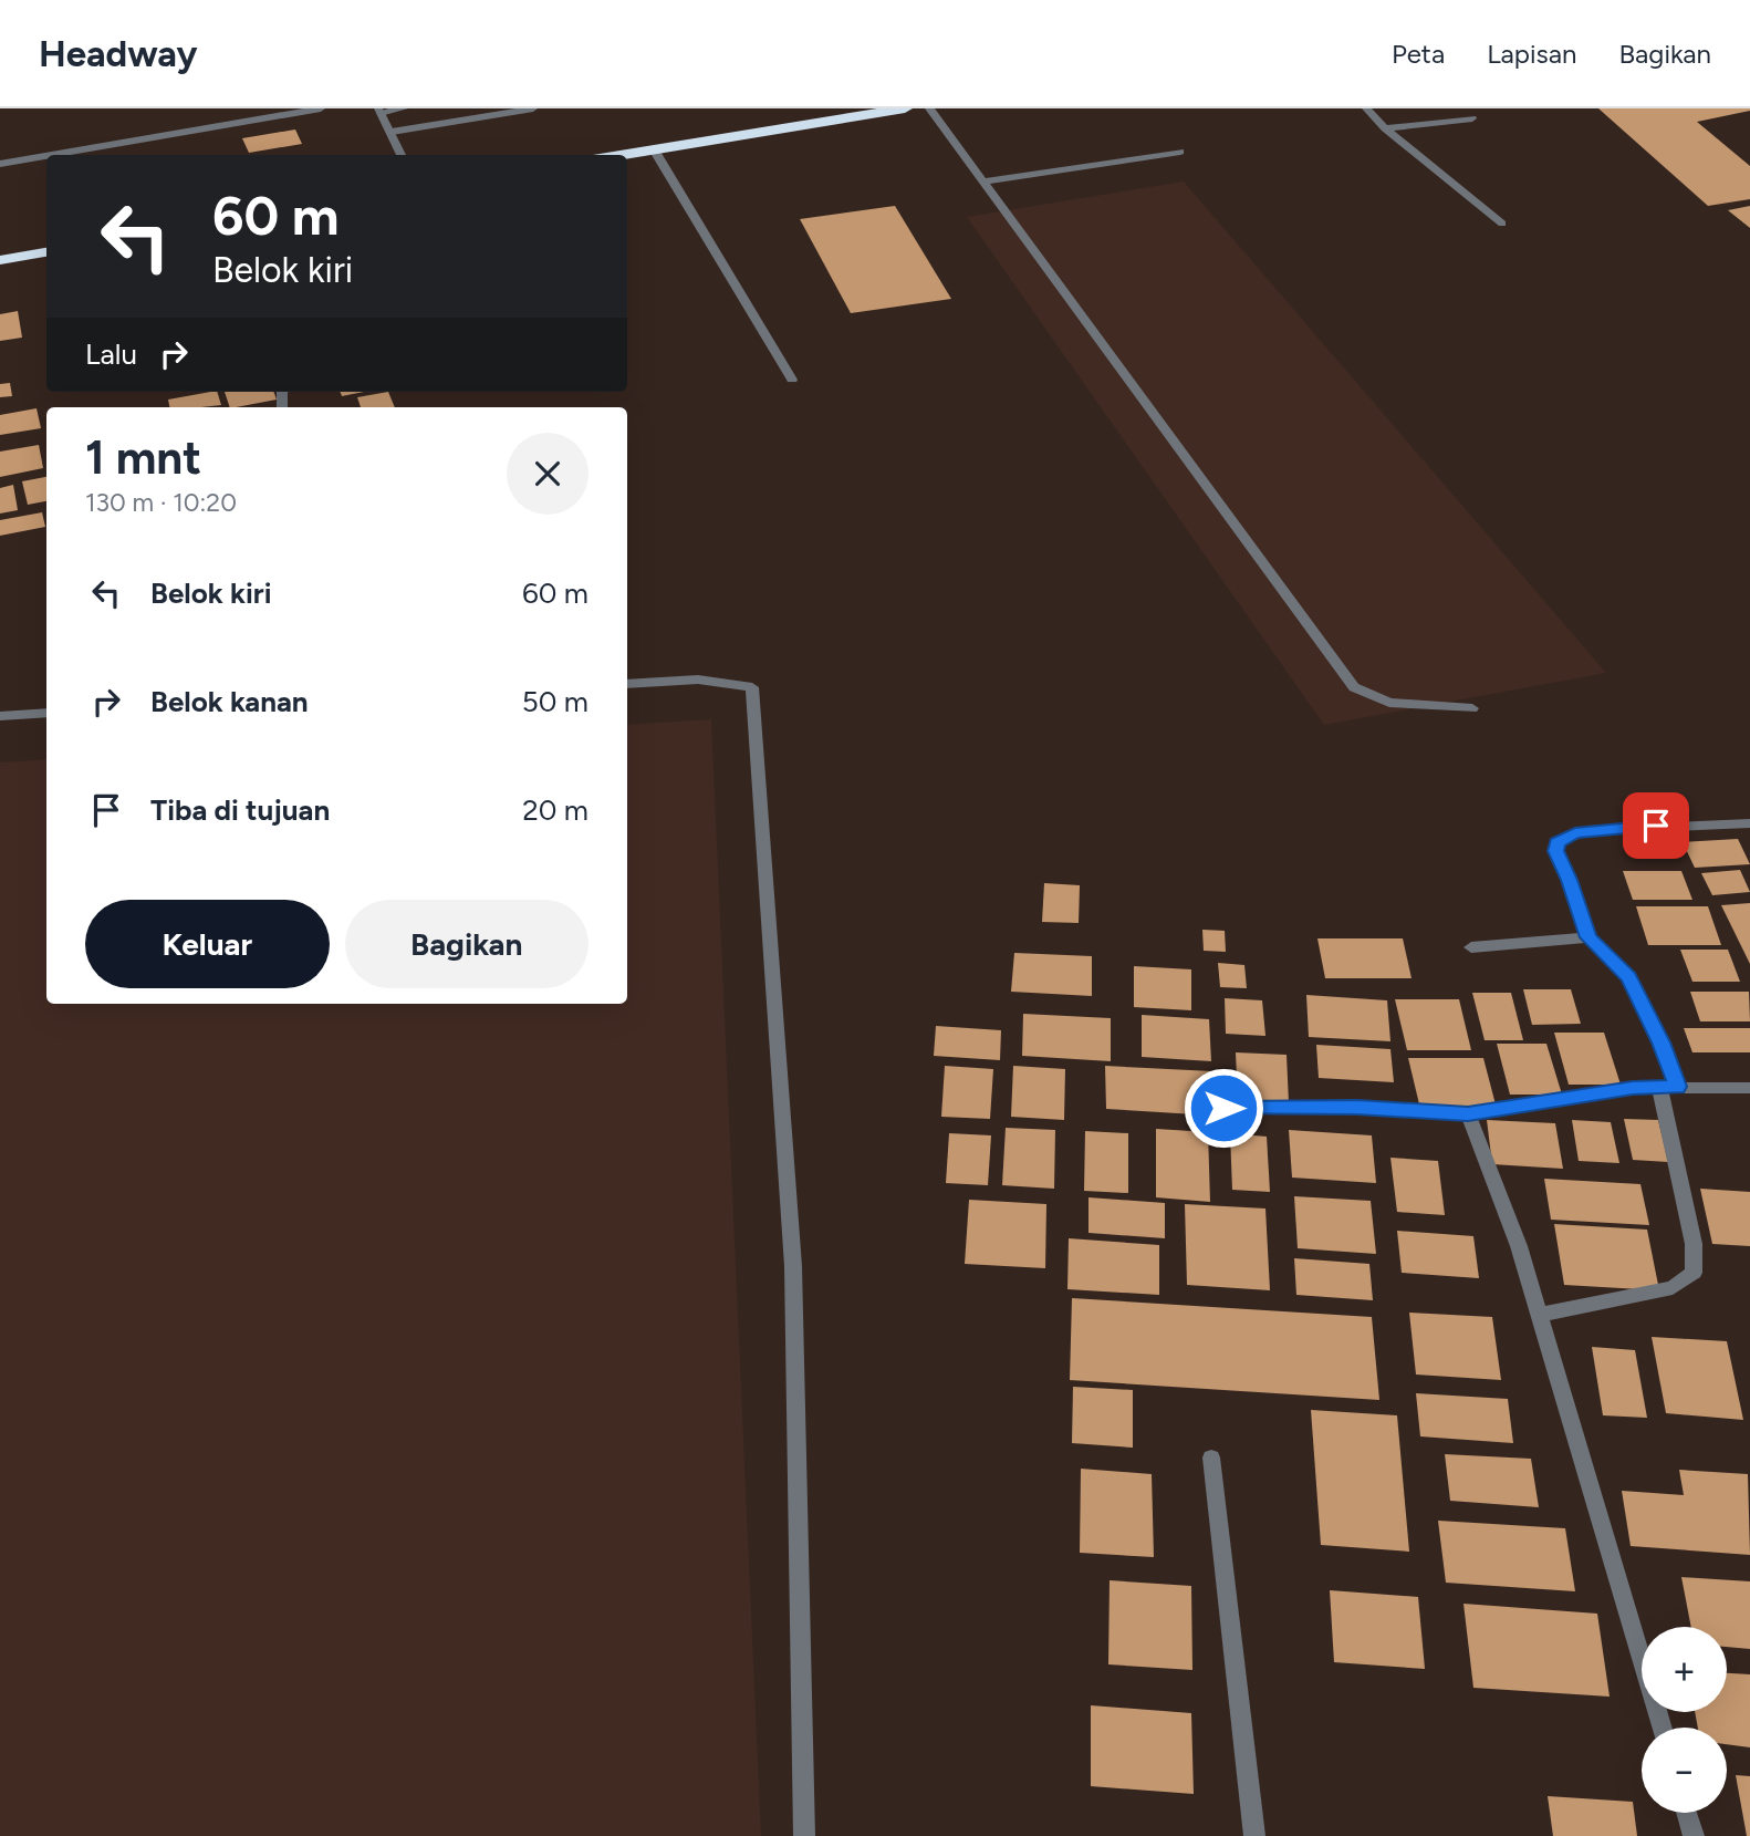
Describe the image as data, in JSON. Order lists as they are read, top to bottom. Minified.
{"page":{"header":"Headway","nav":["Peta","Lapisan","Bagikan"],"turn":["60 m","Belok kiri"],"then":"Lalu","heading":["1 mnt","130 m · 10:20"],"list":[{"name":"Belok kiri","value":"60 m"},{"name":"Belok kanan","value":"50 m"},{"name":"Tiba di tujuan","value":"20 m"}],"buttons":["Keluar","Bagikan"],"map_buttons":["+","−"]}}
